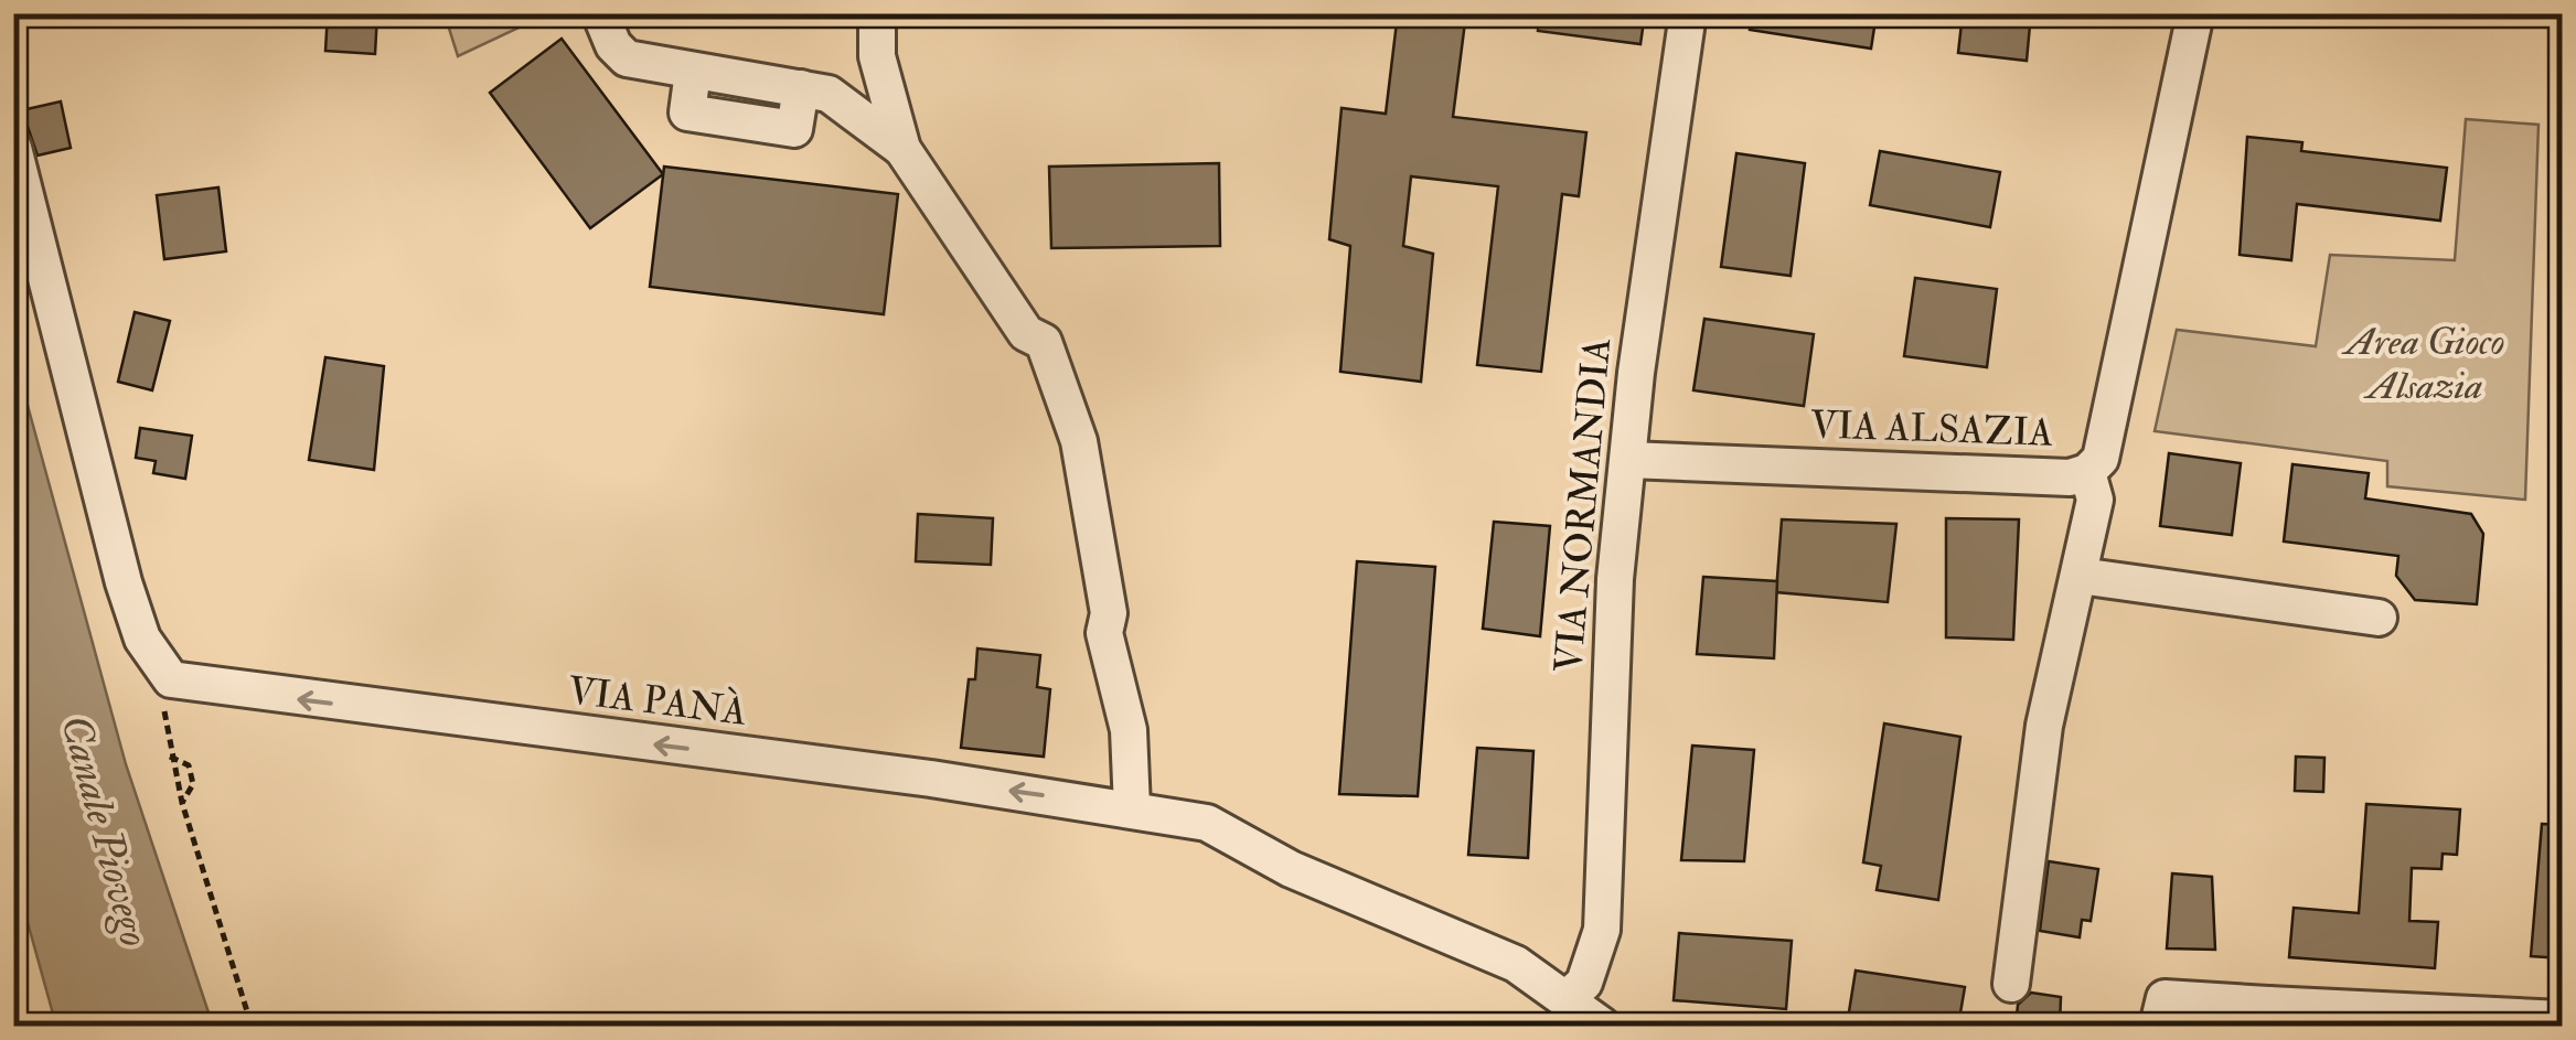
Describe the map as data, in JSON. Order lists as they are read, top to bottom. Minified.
{"streets":{"street":["VIA ALSAZIA","VIA NORMANDIA","VIA PANÀ"]},"crossings":[["VIA ALSAZIA","VIA NORMANDIA"],["VIA NORMANDIA","VIA PANÀ"]],"one_way":["VIA PANÀ"],"water":["Canale Piovego"],"parks":["Area Gioco Alsazia"]}
